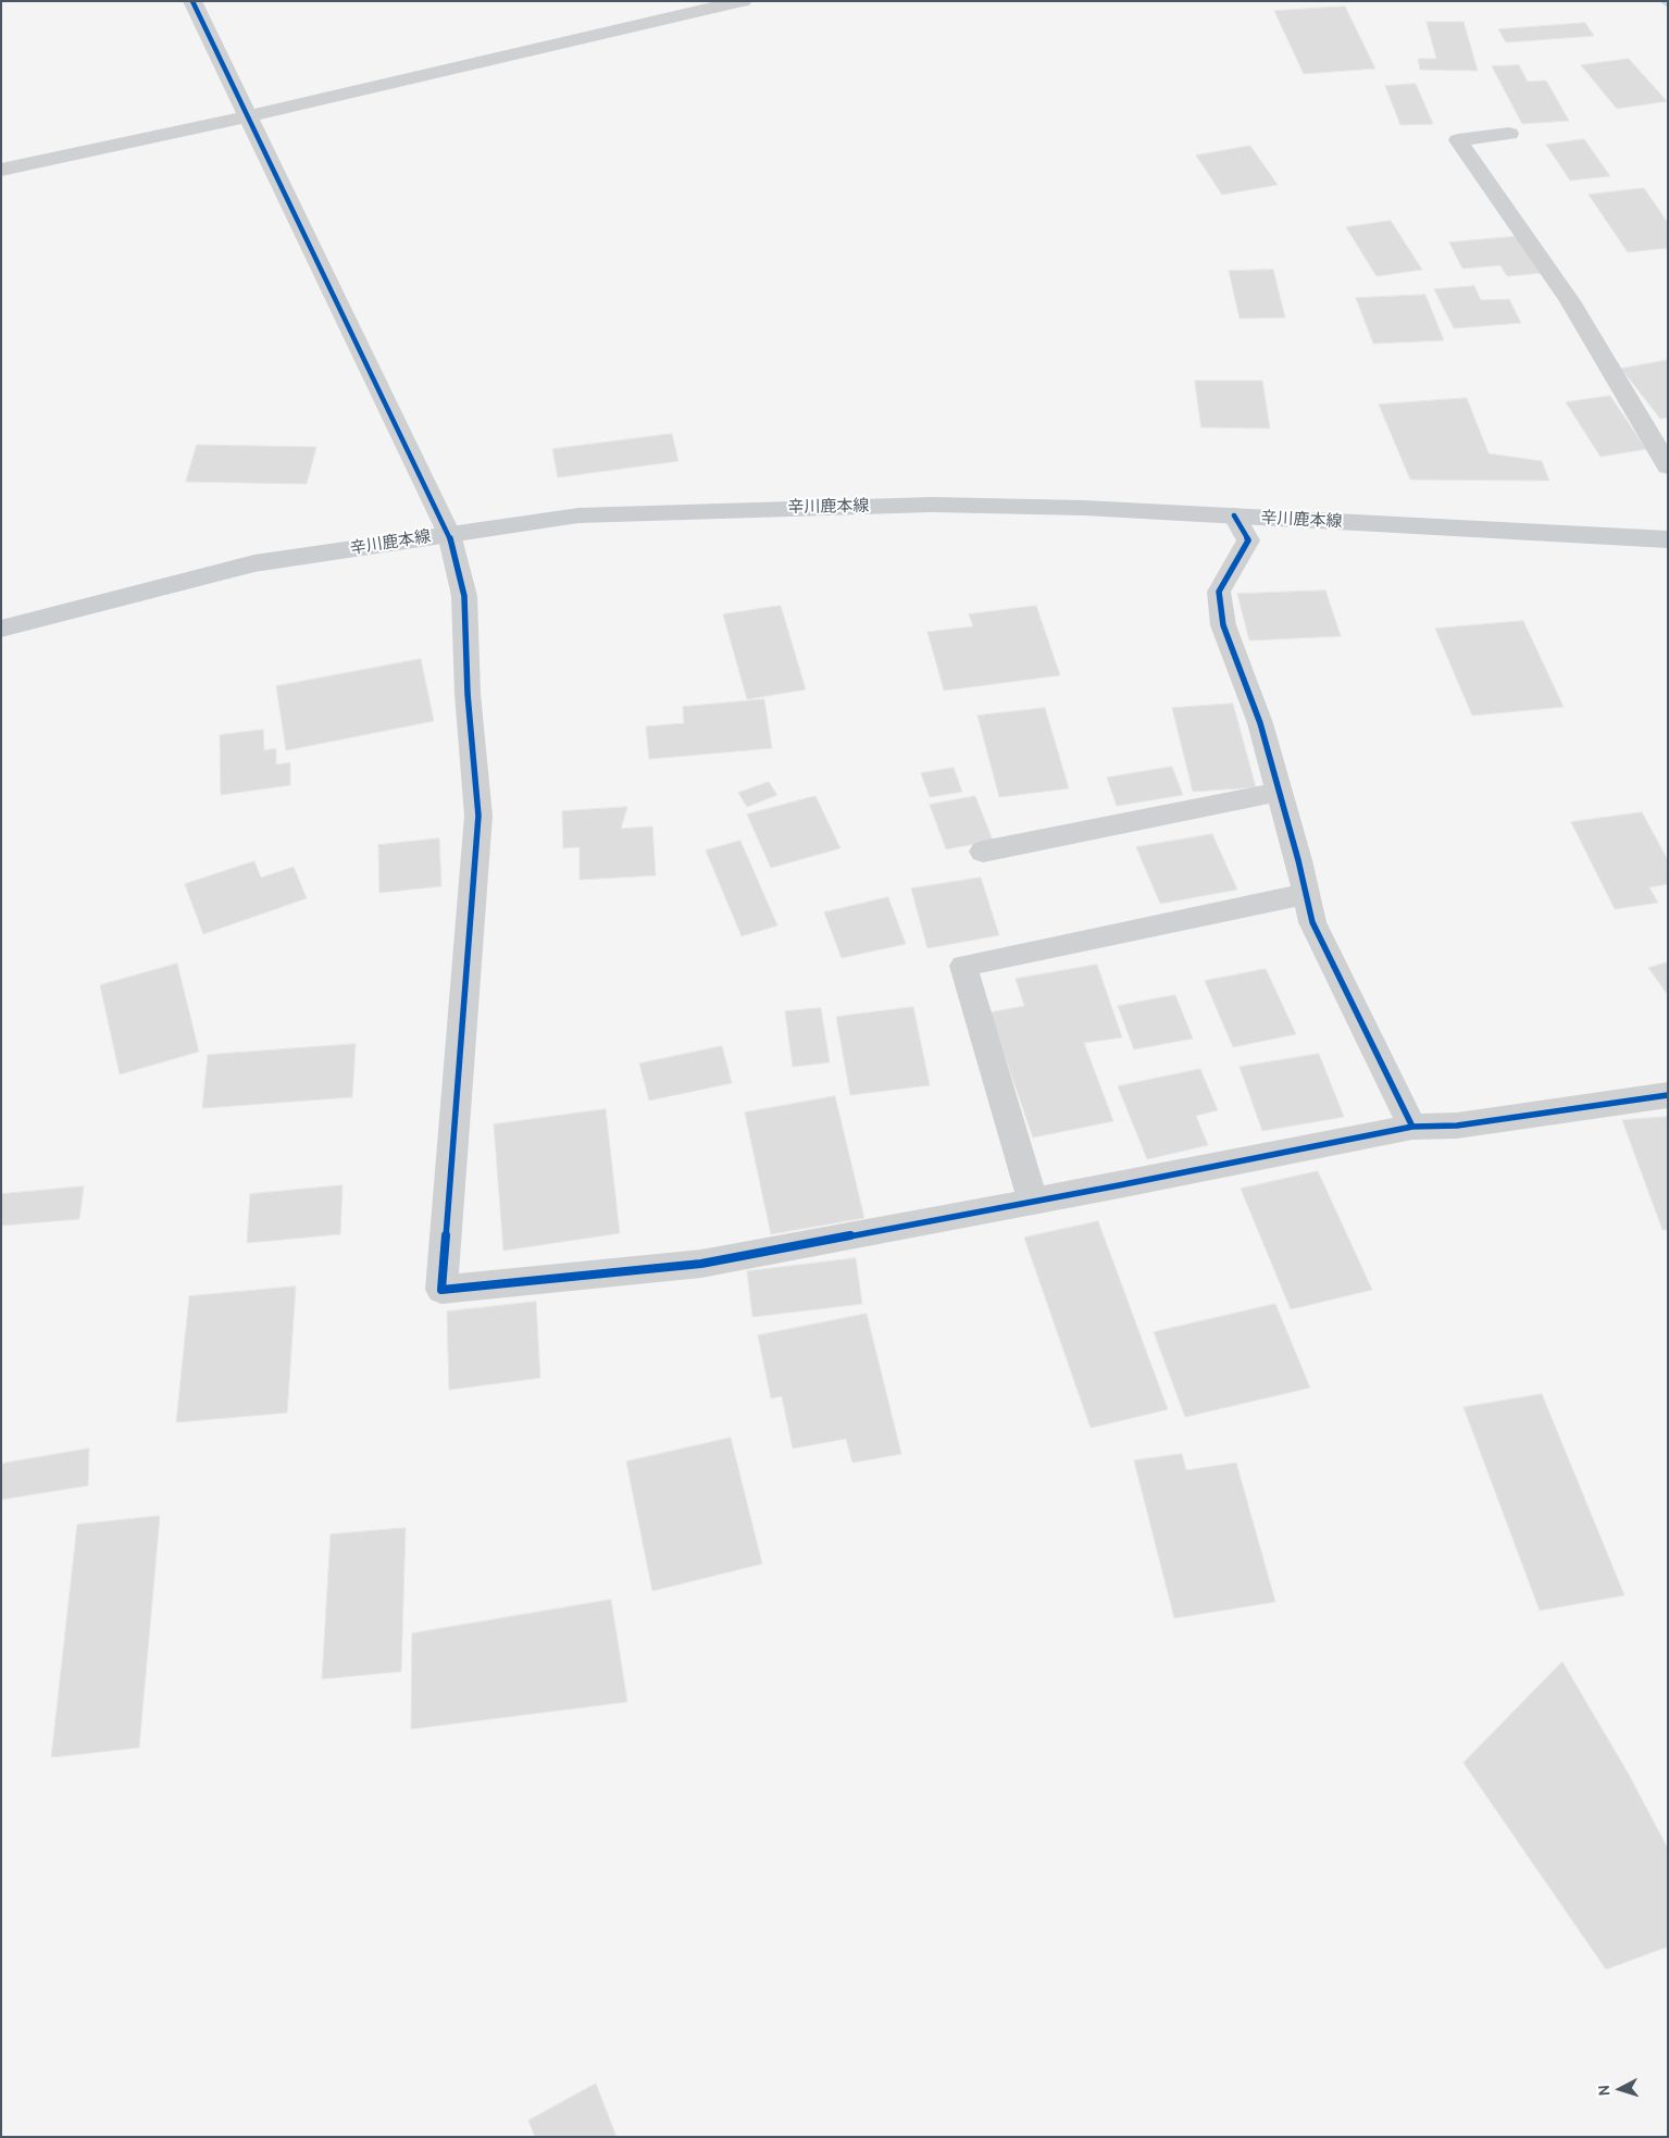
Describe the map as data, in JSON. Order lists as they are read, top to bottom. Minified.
{"streets":{"main road":["辛川鹿本線"]},"north":"left"}
